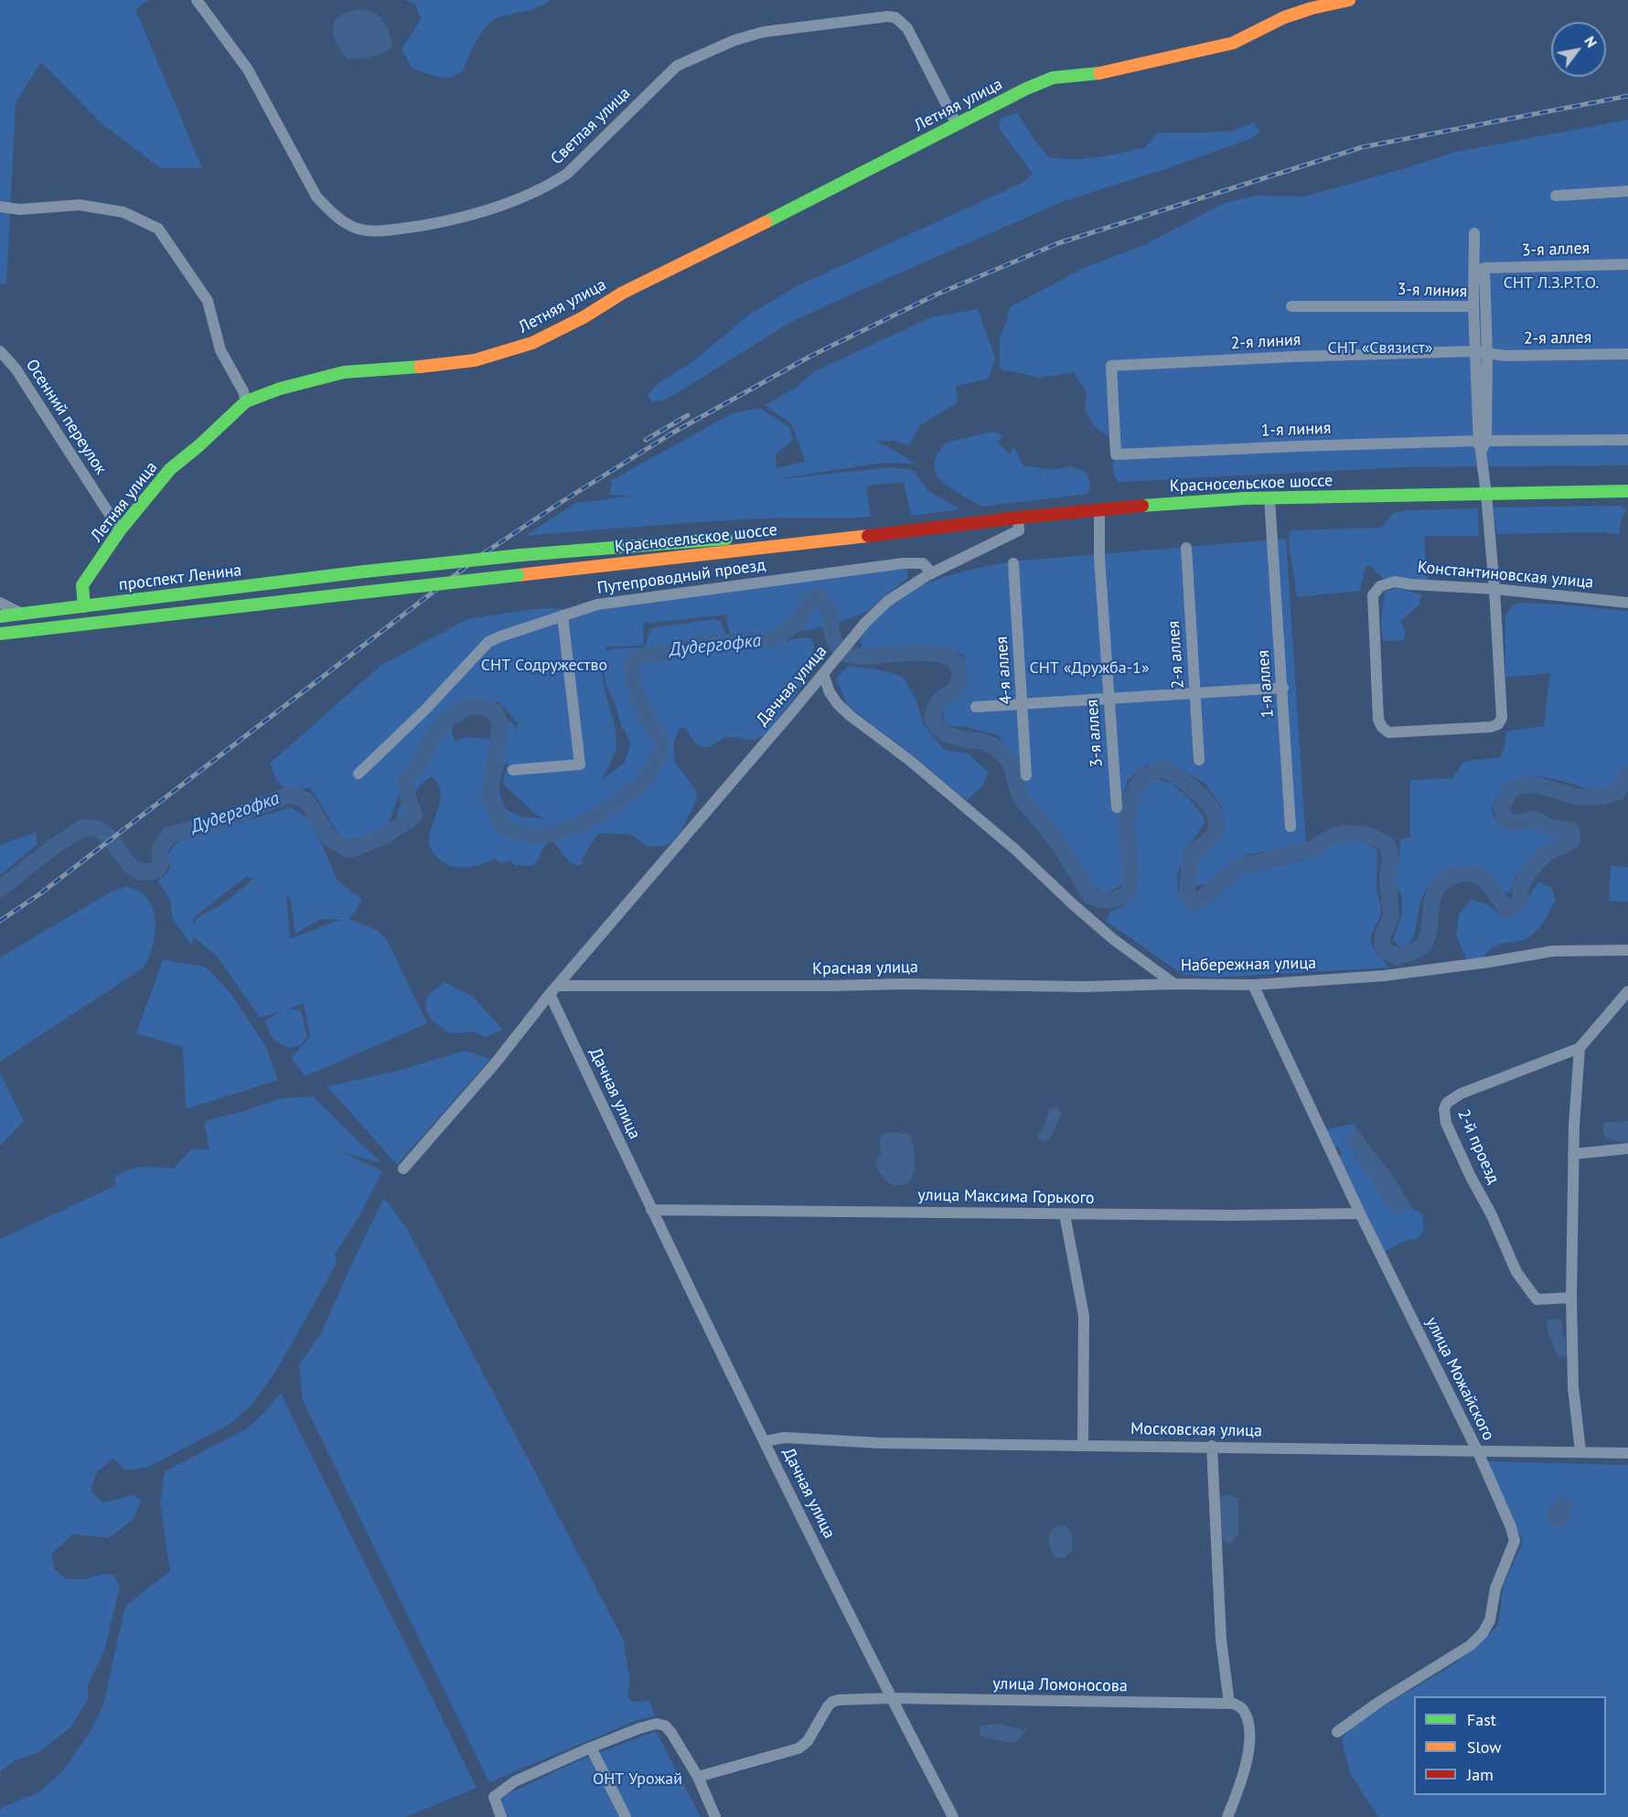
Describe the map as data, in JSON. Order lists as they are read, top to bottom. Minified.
{"streets":{"main road":["Летняя улица","Красносельское шоссе","проспект Ленина"],"street":["Светлая улица","3-я аллея","3-я линия","2-я аллея","2-я линия","Осенний переулок","1-я линия","Константиновская улица","Путепроводный проезд","4-я аллея","1-я аллея","Дачная улица","Набережная улица","Красная улица","2-й проезд","улица Максима Горького","улица Можайского","Московская улица","улица Ломоносова"]},"crossings":[["Летняя улица","Светлая улица"],["Летняя улица","Осенний переулок"],["Летняя улица","проспект Ленина"],["3-я аллея","2-я аллея"],["3-я аллея","2-я линия"],["3-я аллея","Красносельское шоссе"],["3-я линия","2-я линия"],["3-я линия","1-я линия"],["2-я аллея","2-я линия"],["2-я линия","1-я линия"],["Красносельское шоссе","проспект Ленина"],["Красносельское шоссе","1-я аллея"],["Красносельское шоссе","Дачная улица"],["Путепроводный проезд","Дачная улица"],["Дачная улица","Набережная улица"],["Дачная улица","Красная улица"],["Дачная улица","улица Максима Горького"],["Дачная улица","Московская улица"],["Дачная улица","улица Ломоносова"],["Набережная улица","Красная улица"],["Набережная улица","улица Можайского"],["улица Максима Горького","улица Можайского"],["улица Можайского","Московская улица"]],"water":["Дудергофка"],"parks":["СНТ Л.З.Р.Т.О.","СНТ «Связист»","СНТ Содружество","СНТ «Дружба-1»","ОНТ Урожай"],"legend":["Fast","Slow","Jam"],"north":"top right"}
